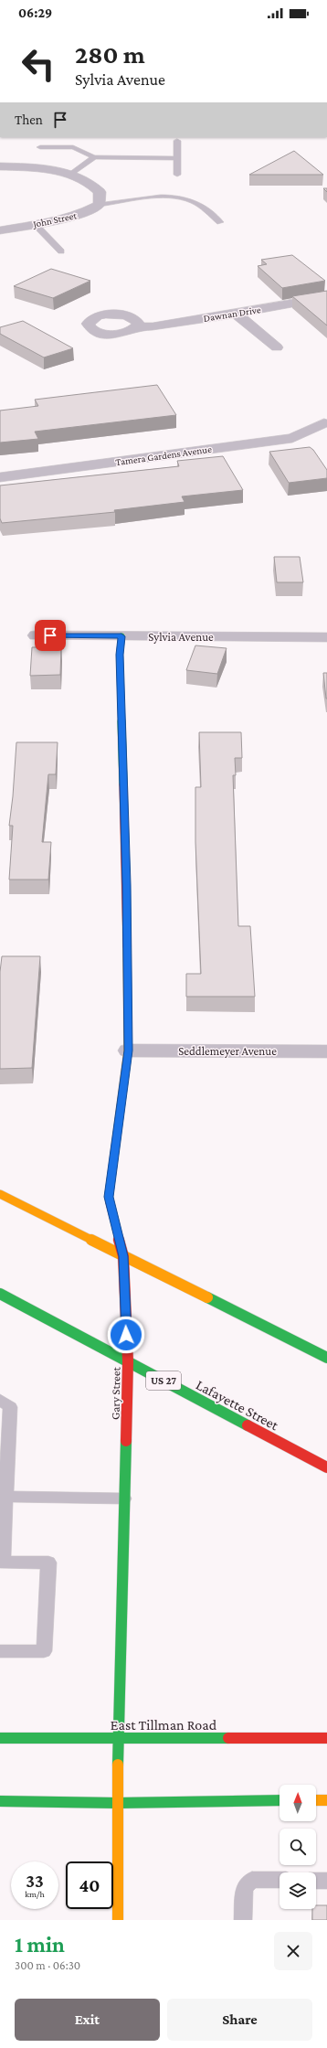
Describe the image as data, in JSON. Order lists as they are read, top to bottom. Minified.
{"streets":{"main road":["US 27","Gary Street","Lafayette Street","East Tillman Road"],"street":["John Street","Dawnan Drive","Tamera Gardens Avenue","Sylvia Avenue","Seddlemeyer Avenue"]},"crossings":[["Sylvia Avenue","Gary Street"],["Seddlemeyer Avenue","Gary Street"],["Gary Street","Lafayette Street"],["Gary Street","East Tillman Road"]],"north":"top","page":{"status":"06:29","turn":["280 m","Sylvia Avenue"],"then":"Then","speed":"33 km/h","limit":"40","heading":["1 min","300 m · 06:30"],"buttons":["Exit","Share"]}}
